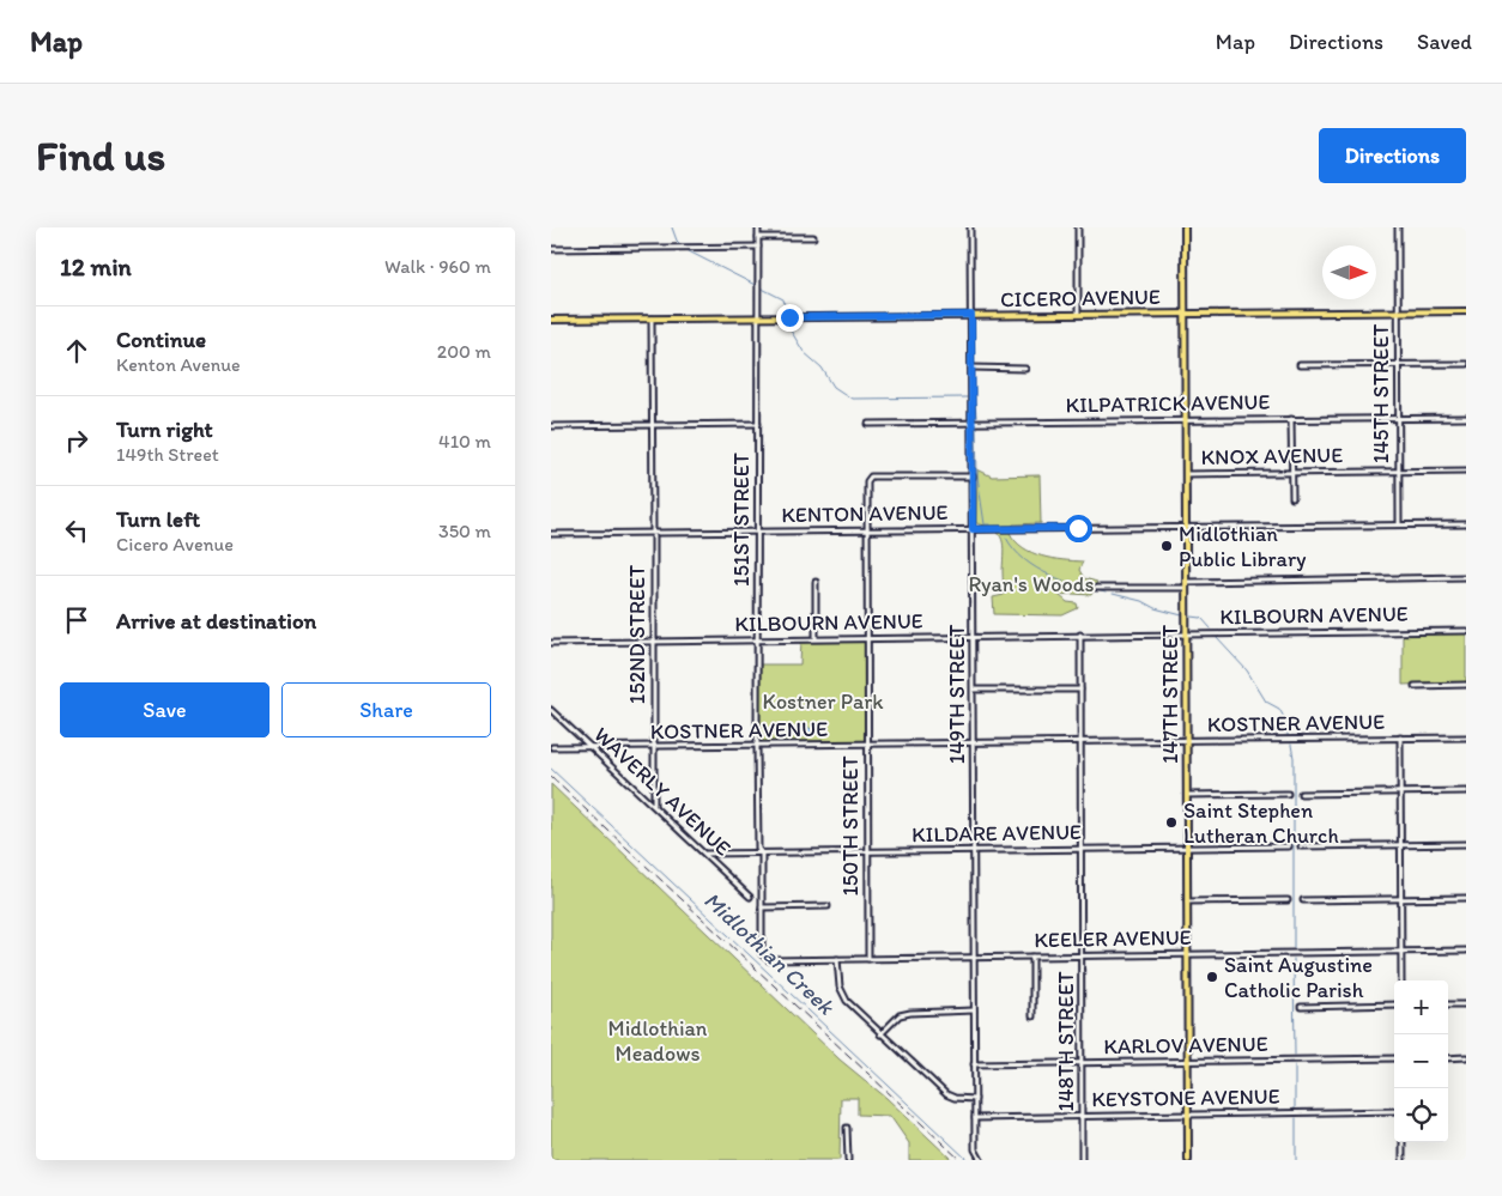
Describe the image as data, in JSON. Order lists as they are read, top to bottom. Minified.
{"streets":{"main road":["CICERO AVENUE","147TH STREET"],"street":["145TH STREET","KILPATRICK AVENUE","KNOX AVENUE","KENTON AVENUE","151ST STREET","KILBOURN AVENUE","152ND STREET","149TH STREET","KOSTNER AVENUE","WAVERLY AVENUE","150TH STREET","KILDARE AVENUE","KEELER AVENUE","148TH STREET","KARLOV AVENUE","KEYSTONE AVENUE"]},"crossings":[["CICERO AVENUE","145TH STREET"],["CICERO AVENUE","151ST STREET"],["CICERO AVENUE","152ND STREET"],["CICERO AVENUE","149TH STREET"],["CICERO AVENUE","147TH STREET"],["145TH STREET","KILPATRICK AVENUE"],["145TH STREET","KNOX AVENUE"],["145TH STREET","KENTON AVENUE"],["KILPATRICK AVENUE","149TH STREET"],["KILPATRICK AVENUE","147TH STREET"],["KNOX AVENUE","147TH STREET"],["KENTON AVENUE","151ST STREET"],["KENTON AVENUE","152ND STREET"],["KENTON AVENUE","149TH STREET"],["KENTON AVENUE","147TH STREET"],["KENTON AVENUE","150TH STREET"],["151ST STREET","KILBOURN AVENUE"],["151ST STREET","KOSTNER AVENUE"],["151ST STREET","KILDARE AVENUE"],["151ST STREET","KEELER AVENUE"],["KILBOURN AVENUE","152ND STREET"],["KILBOURN AVENUE","149TH STREET"],["KILBOURN AVENUE","147TH STREET"],["KILBOURN AVENUE","150TH STREET"],["KILBOURN AVENUE","148TH STREET"],["152ND STREET","KOSTNER AVENUE"],["152ND STREET","WAVERLY AVENUE"],["149TH STREET","KOSTNER AVENUE"],["149TH STREET","150TH STREET"],["149TH STREET","KILDARE AVENUE"],["149TH STREET","KEELER AVENUE"],["149TH STREET","KARLOV AVENUE"],["149TH STREET","KEYSTONE AVENUE"],["147TH STREET","KOSTNER AVENUE"],["147TH STREET","KILDARE AVENUE"],["147TH STREET","KEELER AVENUE"],["147TH STREET","KARLOV AVENUE"],["147TH STREET","KEYSTONE AVENUE"],["KOSTNER AVENUE","WAVERLY AVENUE"],["KOSTNER AVENUE","150TH STREET"],["KOSTNER AVENUE","148TH STREET"],["WAVERLY AVENUE","KILDARE AVENUE"],["150TH STREET","KILDARE AVENUE"],["150TH STREET","KEELER AVENUE"],["KILDARE AVENUE","148TH STREET"],["KEELER AVENUE","148TH STREET"],["148TH STREET","KARLOV AVENUE"],["148TH STREET","KEYSTONE AVENUE"]],"water":["Midlothian Creek"],"parks":["Ryan's Woods","Kostner Park","Midlothian Meadows"],"places":["Midlothian Public Library","Saint Stephen Lutheran Church","Saint Augustine Catholic Parish"],"north":"right","page":{"header":"Map","nav":["Map","Directions","Saved"],"buttons":["Directions",["Save","Share"]],"title":"Find us","heading":["12 min","Walk · 960 m"],"list":[["Continue","Kenton Avenue","200 m"],["Turn right","149th Street","410 m"],["Turn left","Cicero Avenue","350 m"],"Arrive at destination"],"map_buttons":["+","−"]}}
